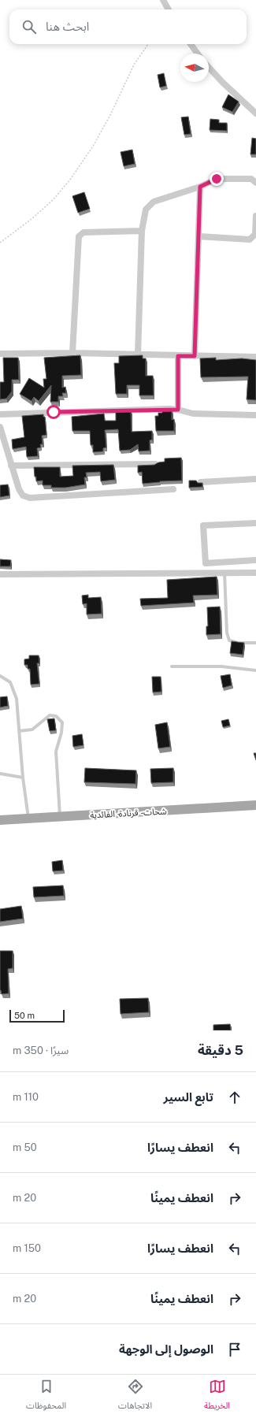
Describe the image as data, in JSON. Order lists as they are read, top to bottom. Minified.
{"streets":{"main road":["شحات - قرنادة- الفائدية"]},"scale_bar":"50 m","north":"left","page":{"search":"ابحث هنا","scale":"50 m","heading":["5 دقيقة","سيرًا · 350 m"],"list":[["تابع السير","110 m"],["انعطف يسارًا","50 m"],["انعطف يمينًا","20 m"],["انعطف يسارًا","150 m"],["انعطف يمينًا","20 m"],"الوصول إلى الوجهة"],"nav":["الخريطة","الاتجاهات","المحفوظات"]}}
